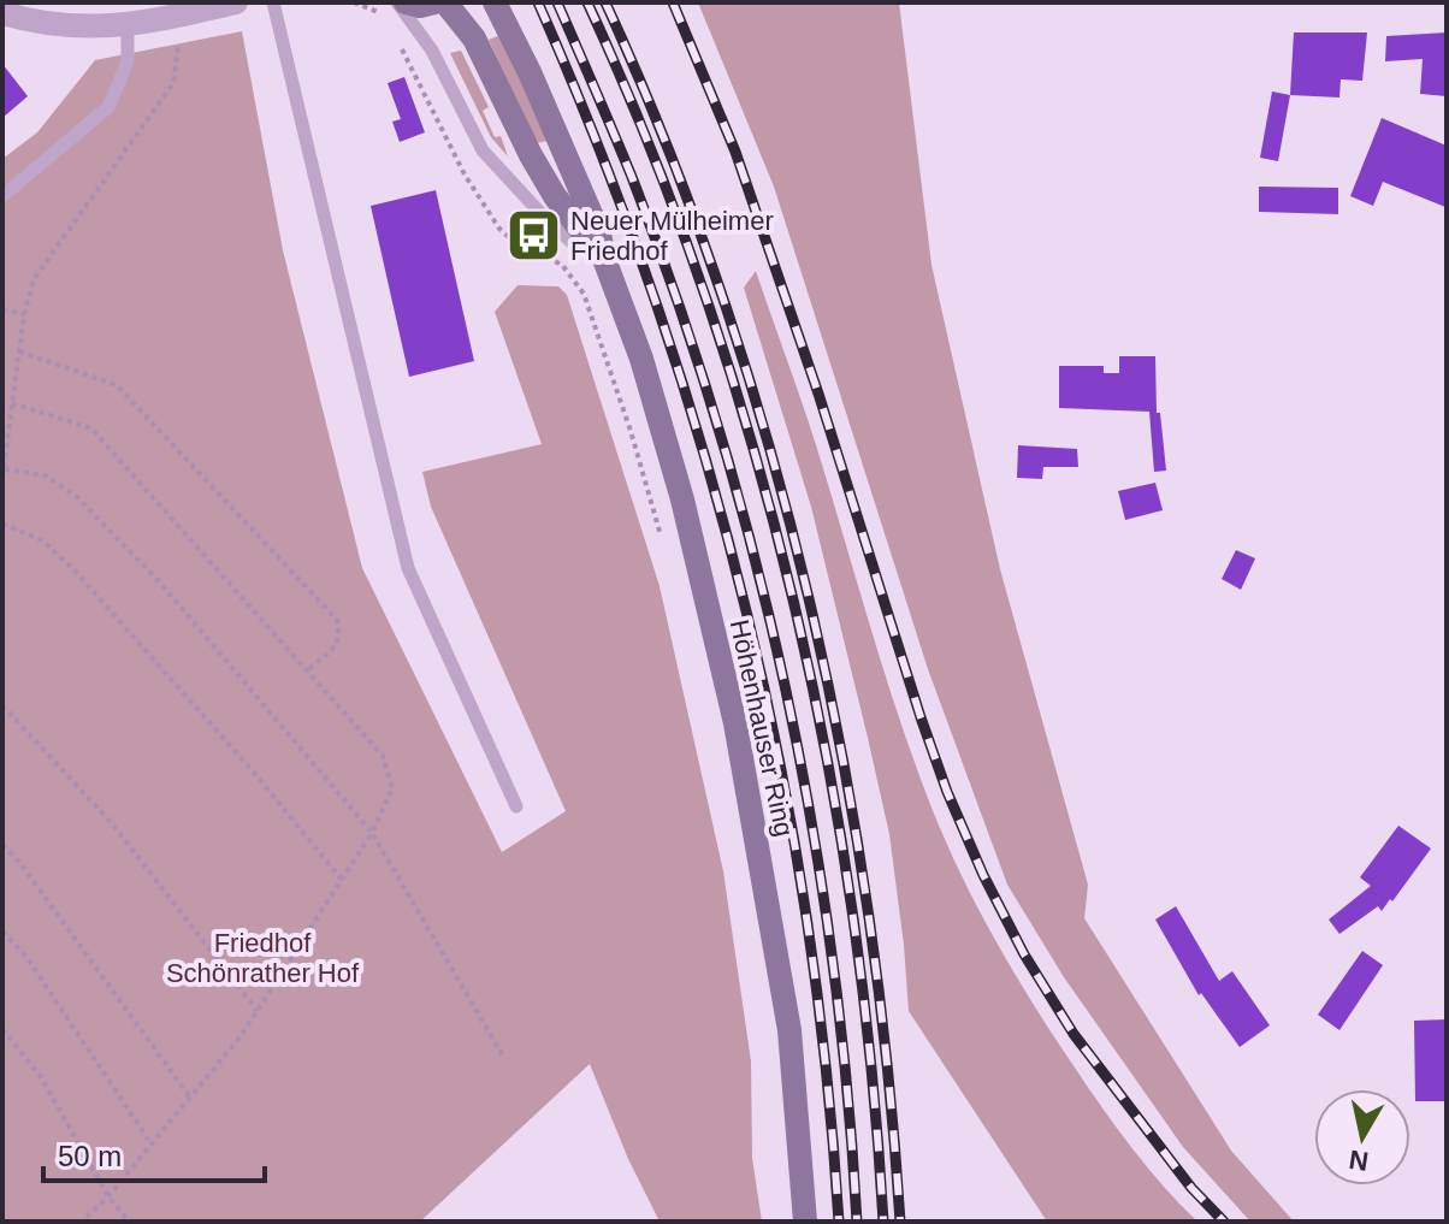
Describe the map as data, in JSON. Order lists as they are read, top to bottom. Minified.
{"streets":{"street":["Höhenhauser Ring"]},"parks":["Friedhof Schönrather Hof"],"places":{"bus stop":["Neuer Mülheimer Friedhof"]},"scale_bar":"50 m","north":"bottom"}
